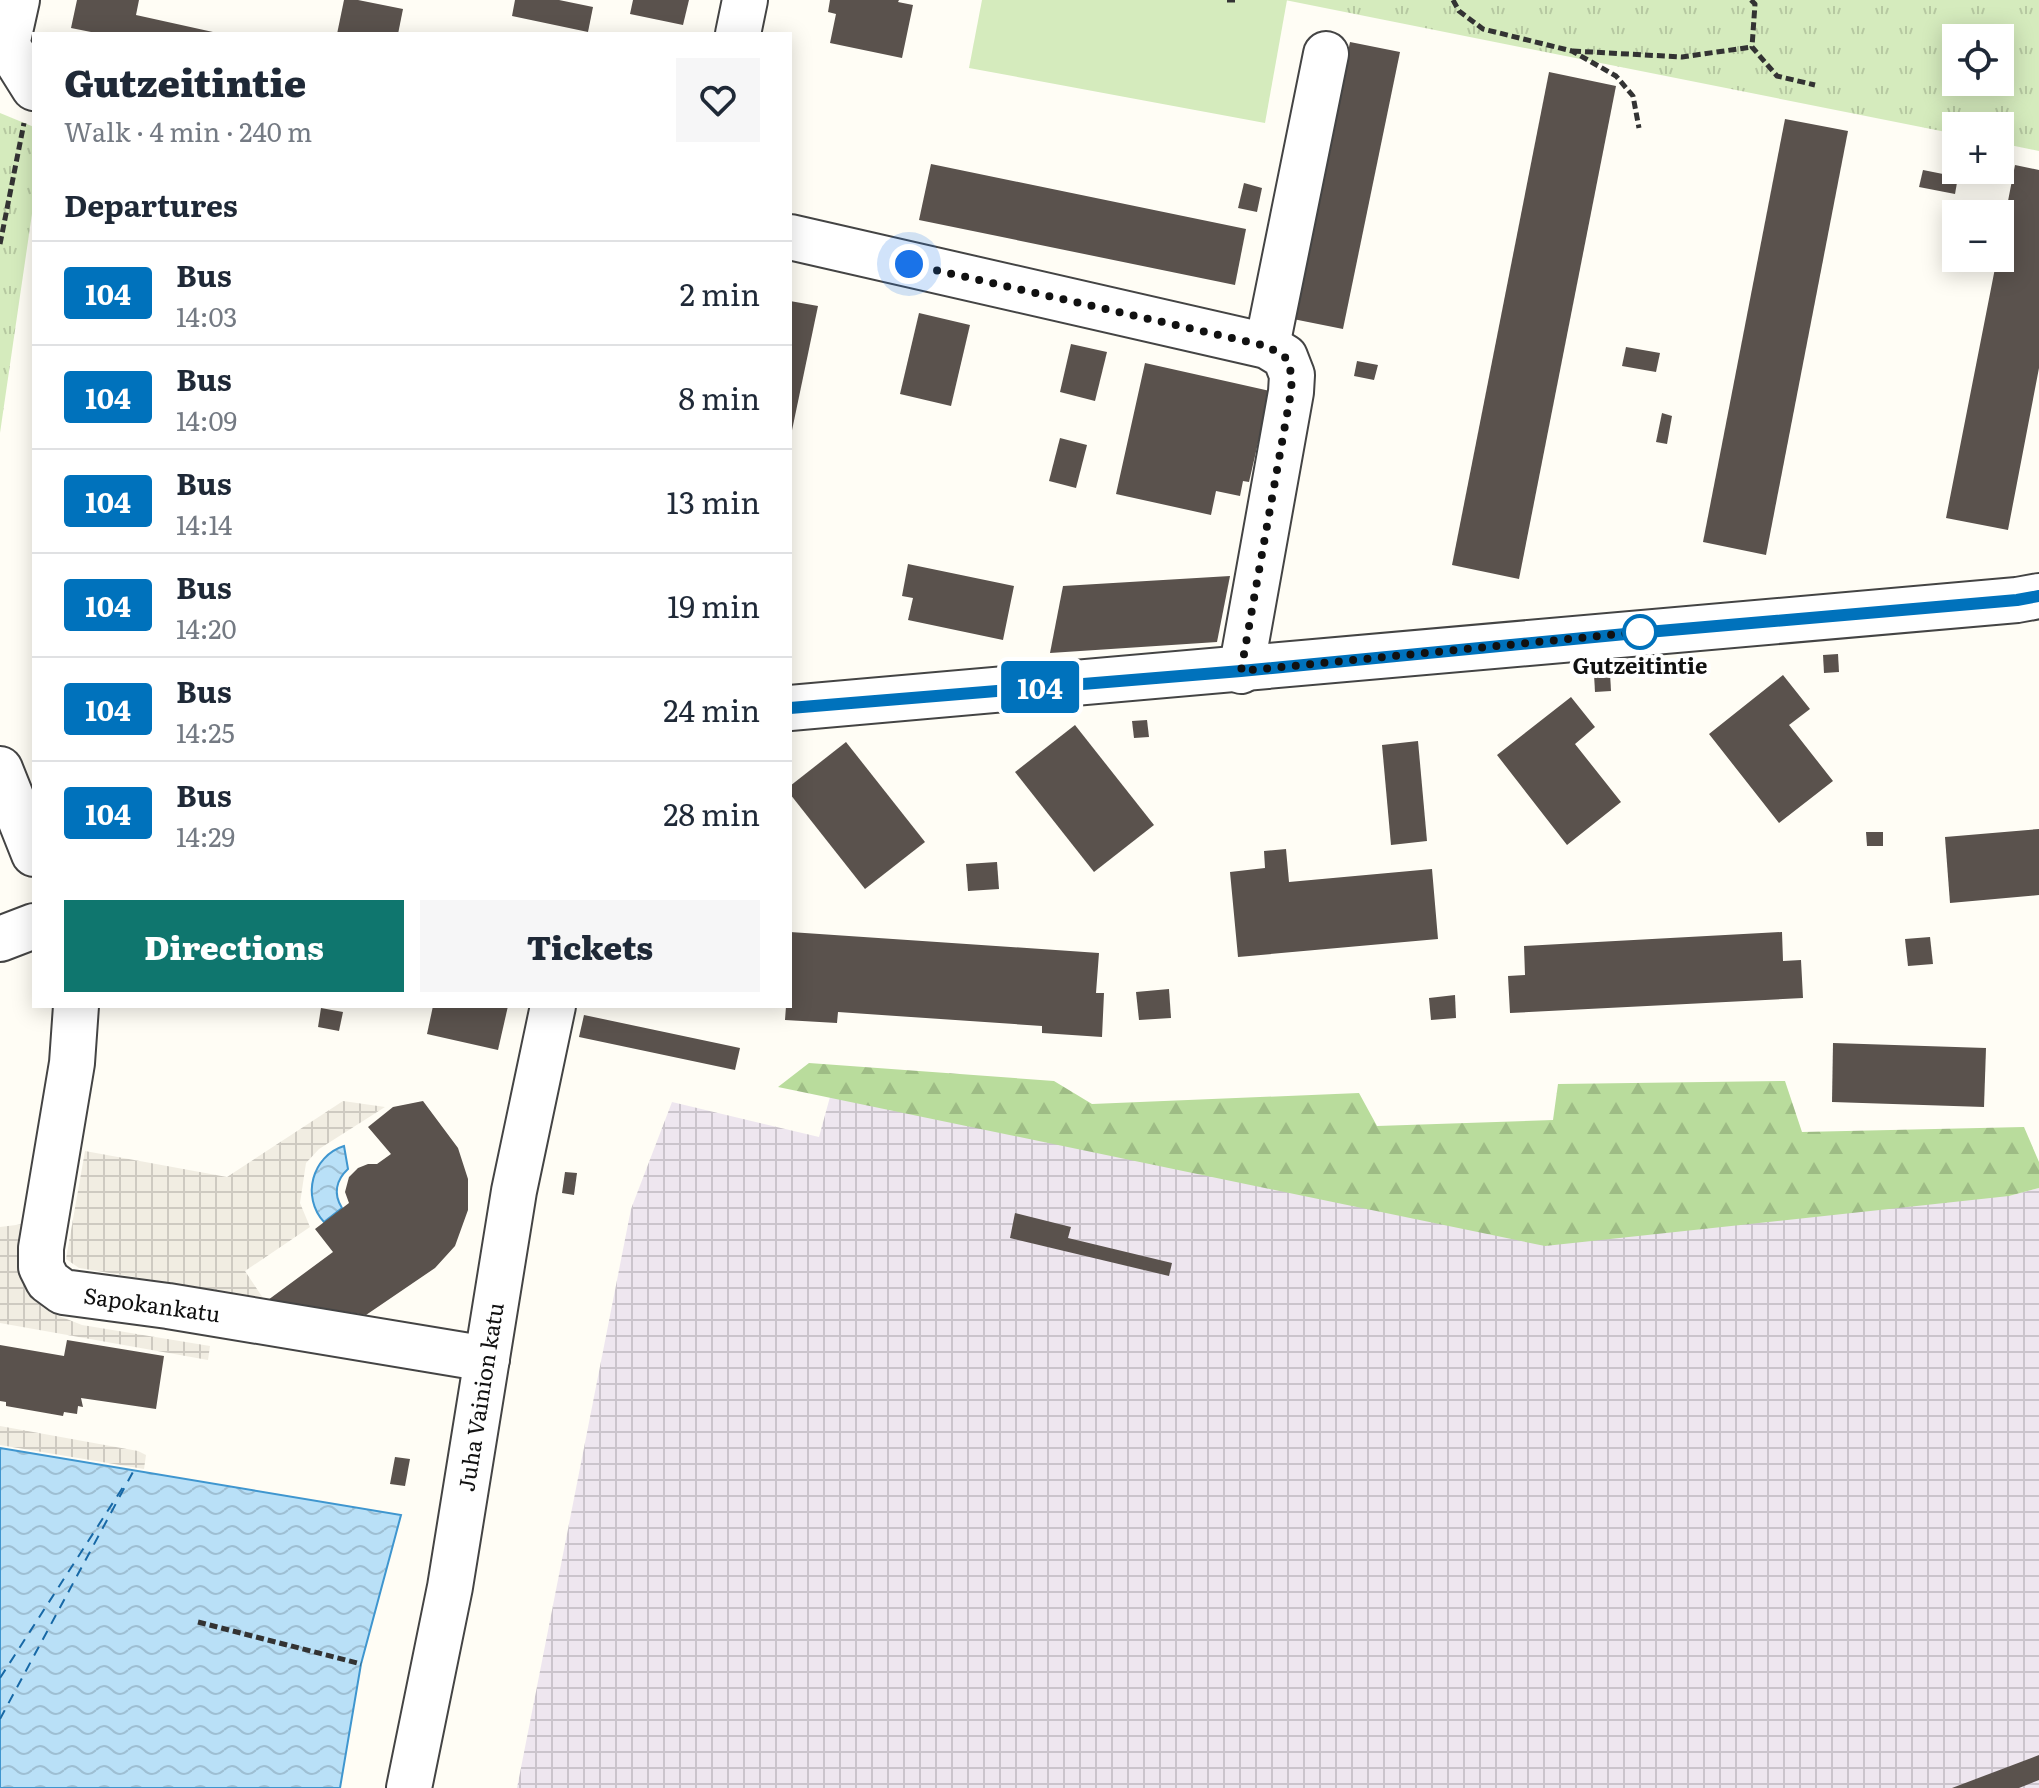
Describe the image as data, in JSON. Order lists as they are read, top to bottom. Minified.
{"streets":{"street":["Sapokankatu","Juha Vainion katu"]},"crossings":[["Sapokankatu","Juha Vainion katu"]],"places":["Gutzeitintie"],"lines":["bus line 104"],"page":{"on_map":"104","map_buttons":["+","−"],"heading":[["Gutzeitintie","Walk · 4 min · 240 m"],"Departures"],"list":[{"mark":"104","name":"Bus","note":"14:03","value":"2 min"},{"mark":"104","name":"Bus","note":"14:09","value":"8 min"},{"mark":"104","name":"Bus","note":"14:14","value":"13 min"},{"mark":"104","name":"Bus","note":"14:20","value":"19 min"},{"mark":"104","name":"Bus","note":"14:25","value":"24 min"},{"mark":"104","name":"Bus","note":"14:29","value":"28 min"}],"buttons":["Directions","Tickets"]}}
